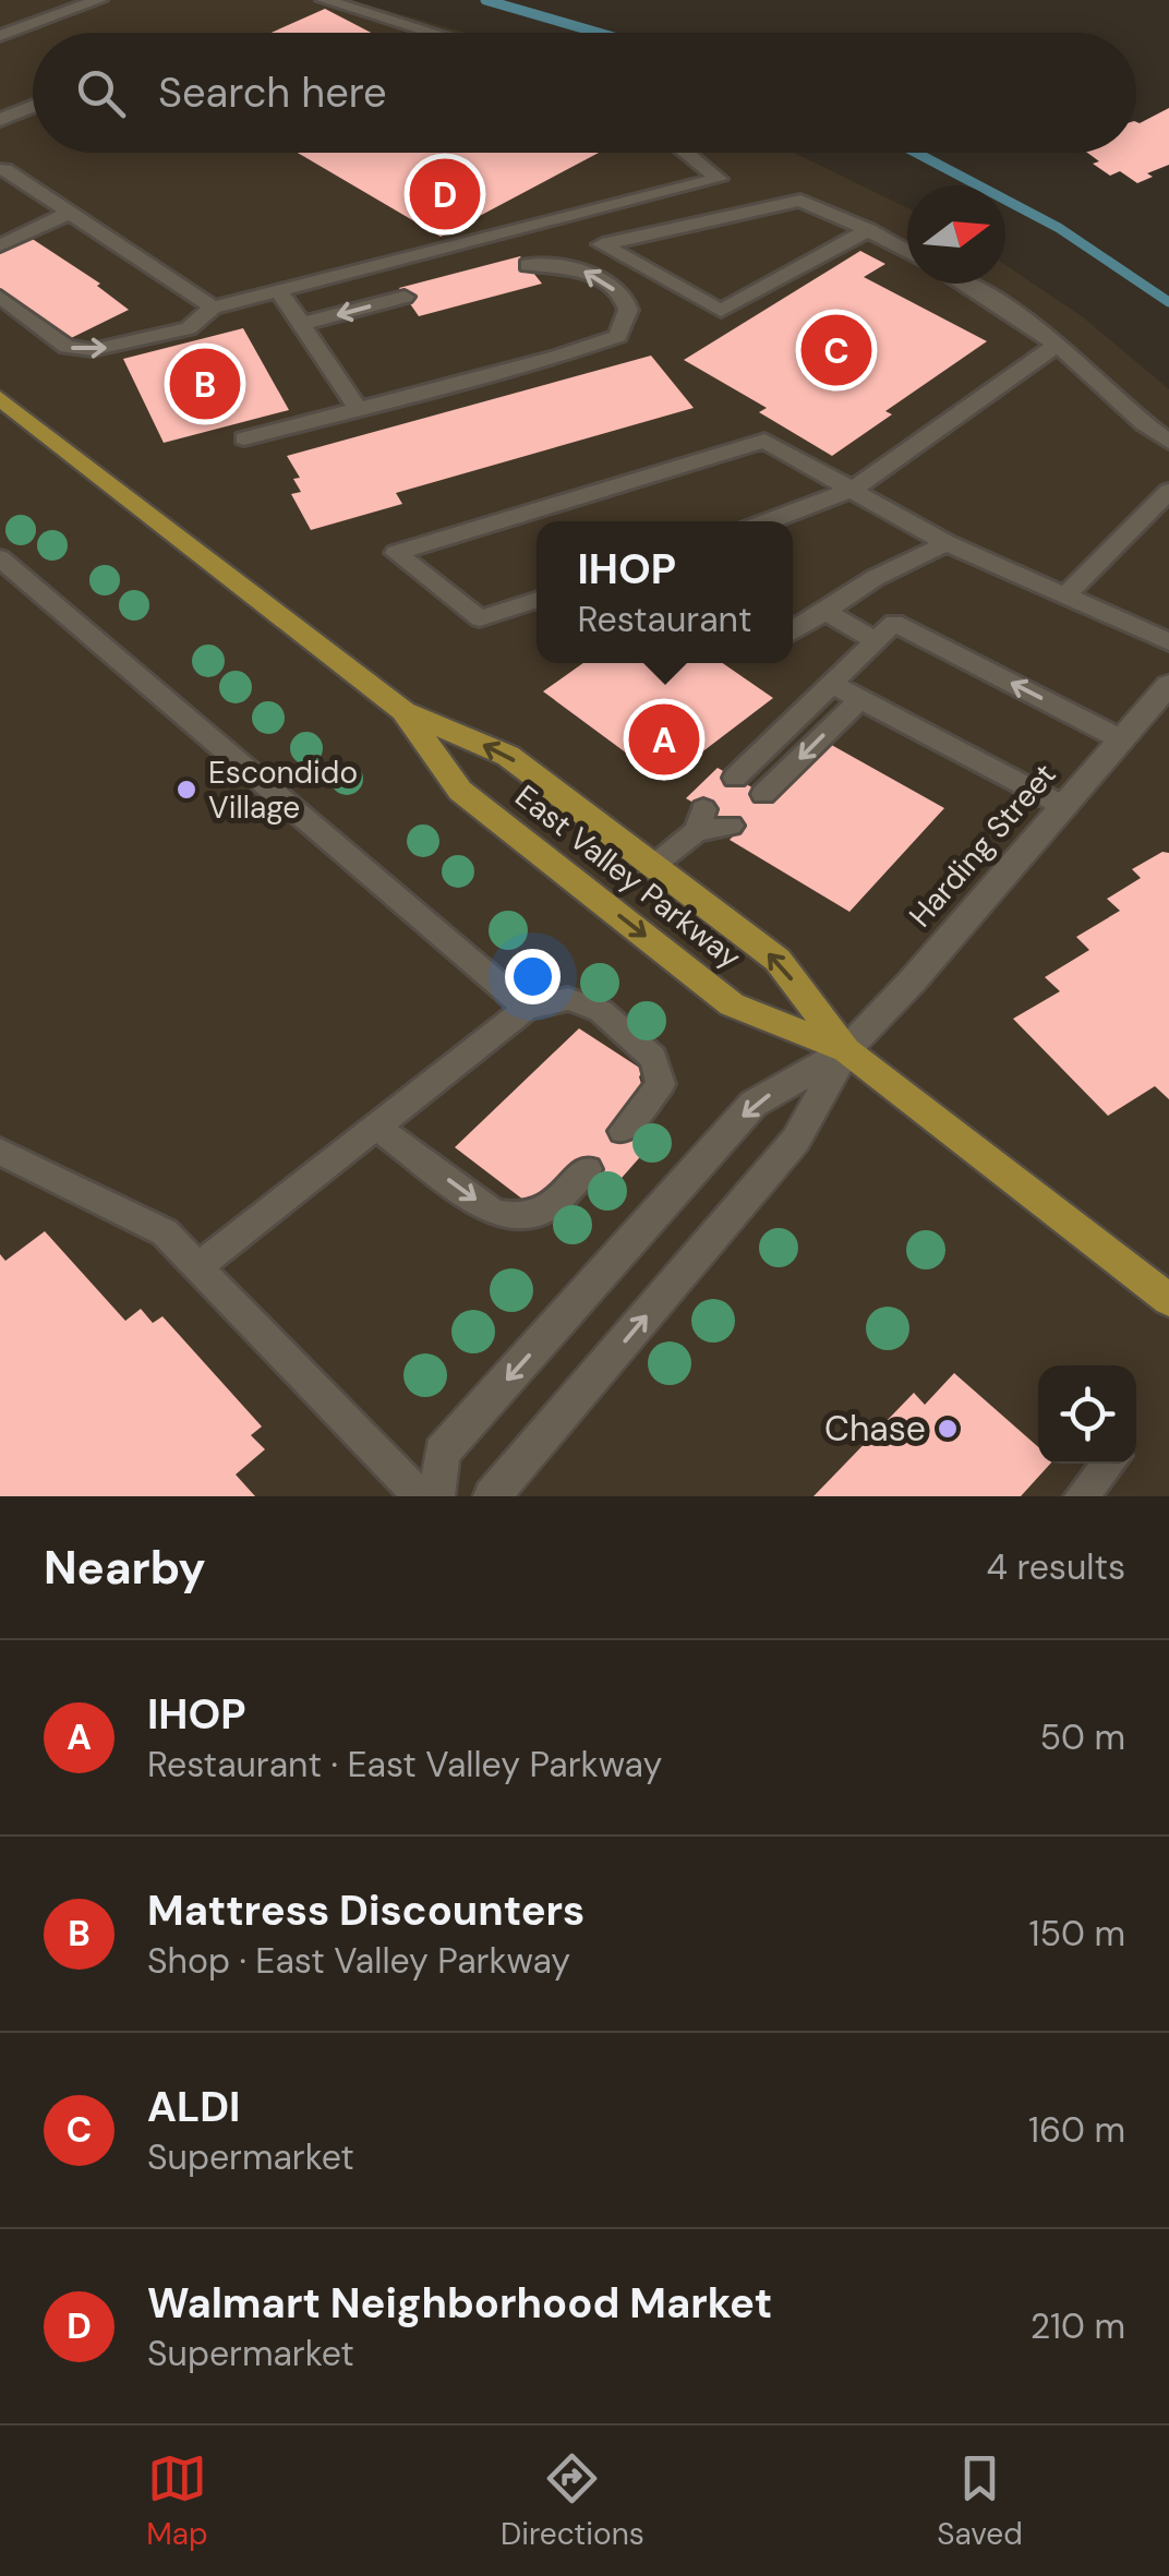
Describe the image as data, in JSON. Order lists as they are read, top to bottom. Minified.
{"streets":{"main road":["East Valley Parkway"],"street":["Harding Street"]},"crossings":[["Harding Street","East Valley Parkway"]],"places":["Escondido Village","Chase"],"north":"right","page":{"search":"Search here","pins":["D","C","B","A"],"popup":["IHOP","Restaurant"],"heading":["Nearby","4 results"],"list":[{"mark":"A","name":"IHOP","note":"Restaurant · East Valley Parkway","value":"50 m"},{"mark":"B","name":"Mattress Discounters","note":"Shop · East Valley Parkway","value":"150 m"},{"mark":"C","name":"ALDI","note":"Supermarket","value":"160 m"},{"mark":"D","name":"Walmart Neighborhood Market","note":"Supermarket","value":"210 m"}],"nav":["Map","Directions","Saved"]}}
